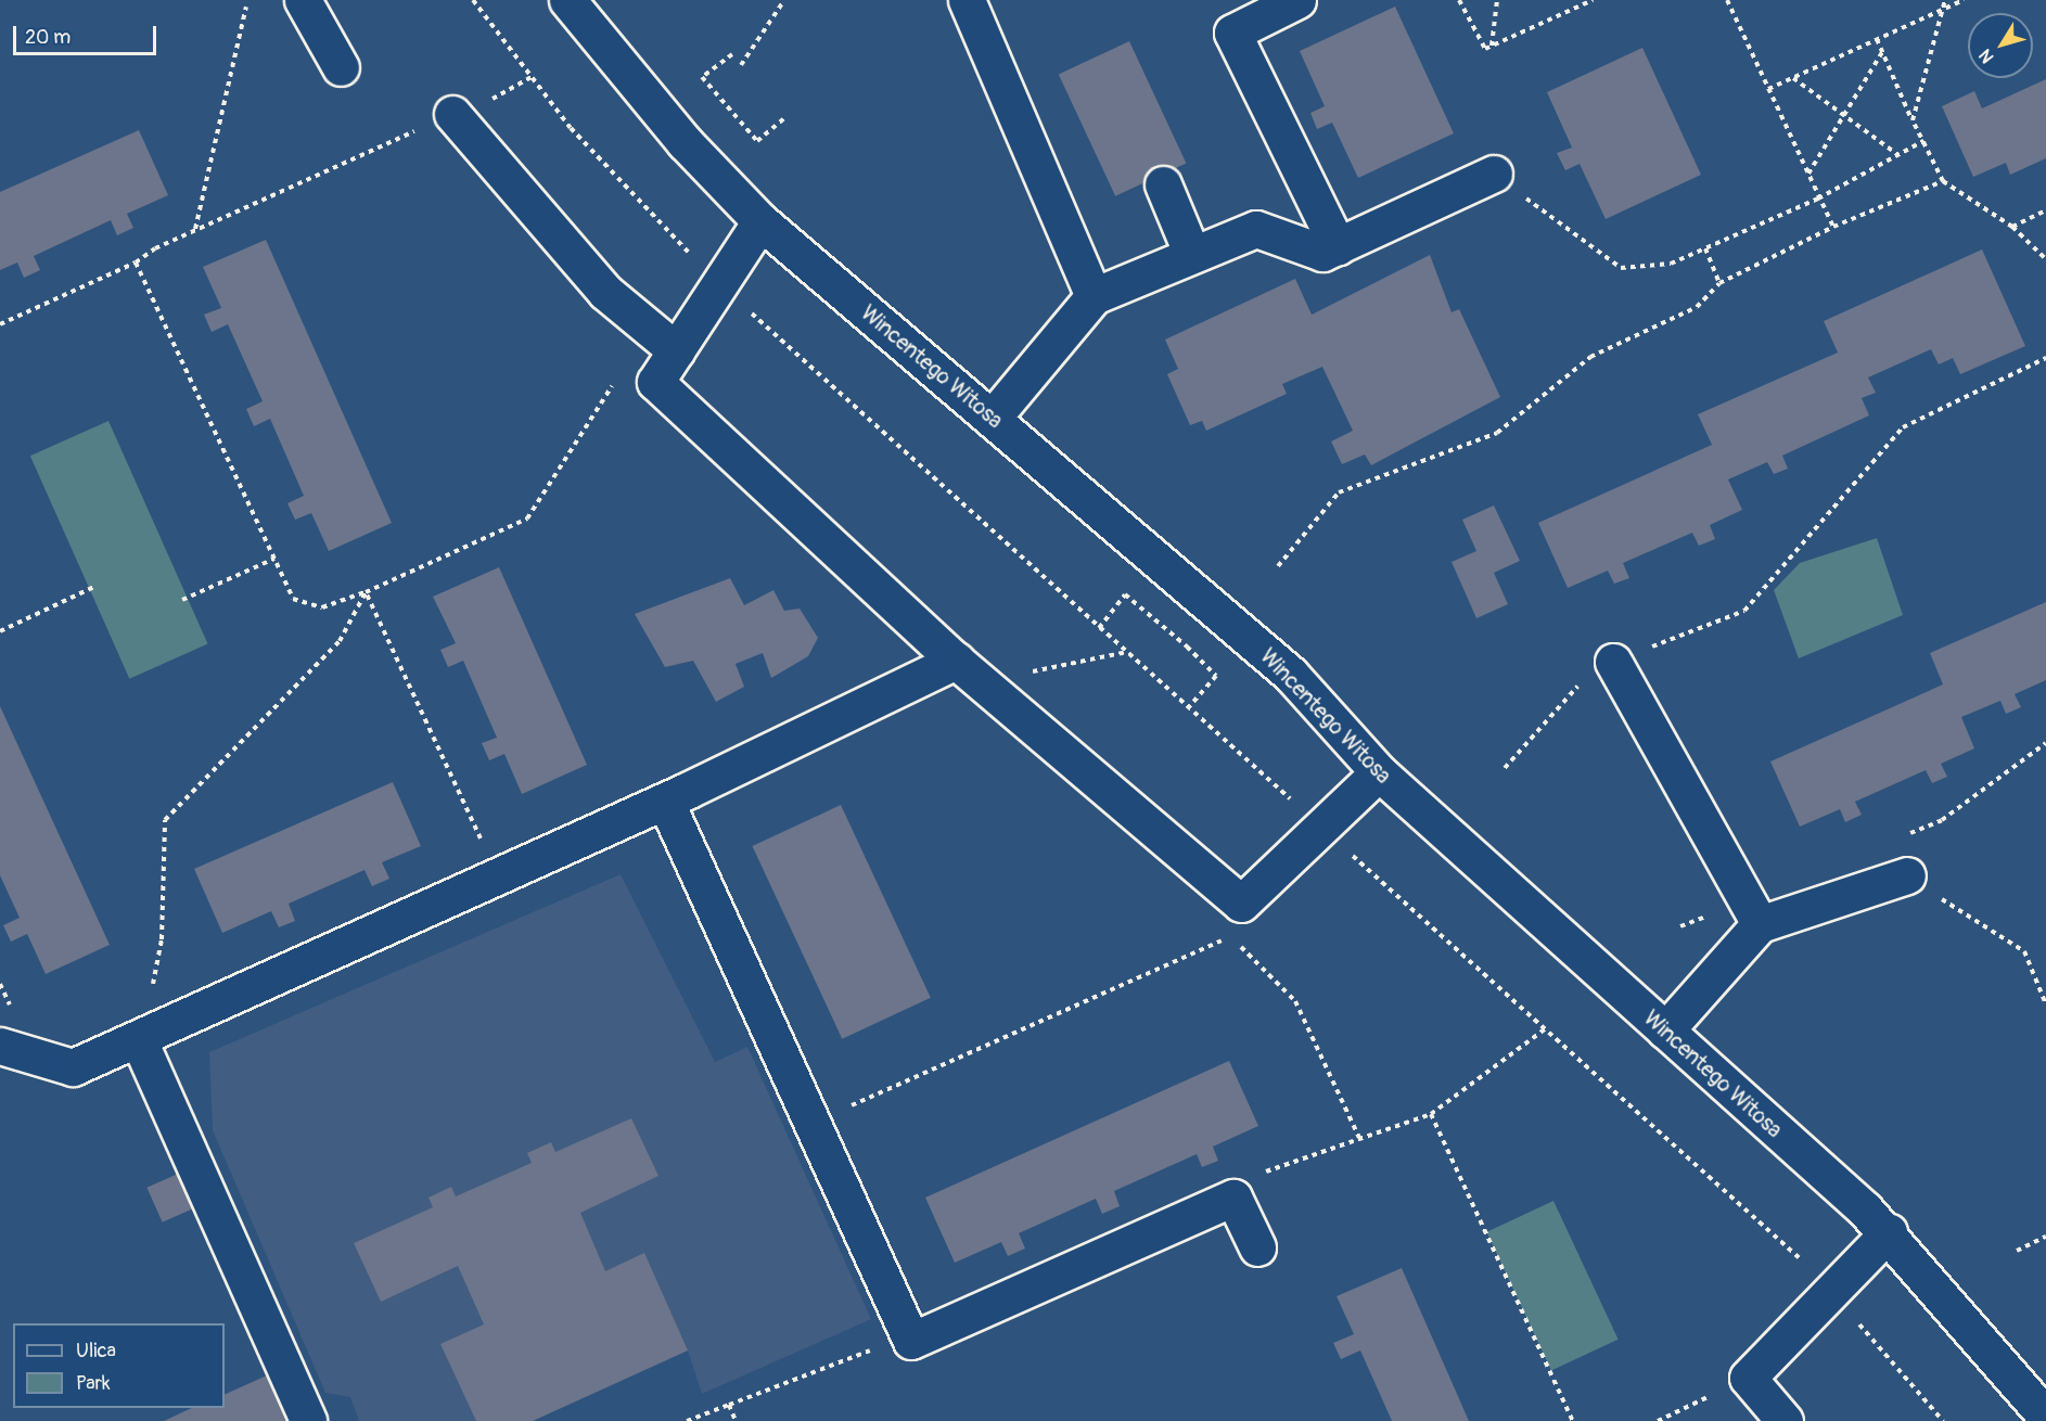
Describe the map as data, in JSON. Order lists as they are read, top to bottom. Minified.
{"streets":{"street":["Wincentego Witosa"]},"legend":["Ulica","Park"],"scale_bar":"20 m","north":"bottom left"}
